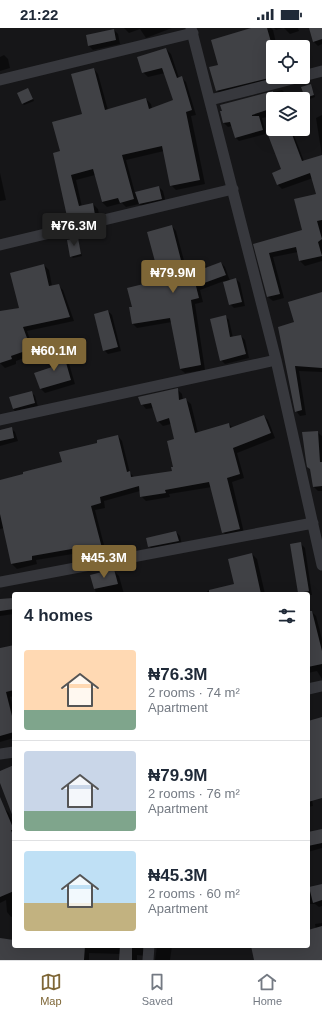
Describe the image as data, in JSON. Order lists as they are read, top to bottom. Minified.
{"page":{"status":"21:22","price":["₦76.3M","₦79.9M","₦60.1M","₦45.3M"],"heading":"4 homes","list":[{"name":"₦76.3M","note":"2 rooms · 74 m² · Apartment"},{"name":"₦79.9M","note":"2 rooms · 76 m² · Apartment"},{"name":"₦45.3M","note":"2 rooms · 60 m² · Apartment"}],"tabs":["Map","Saved","Home"]}}
